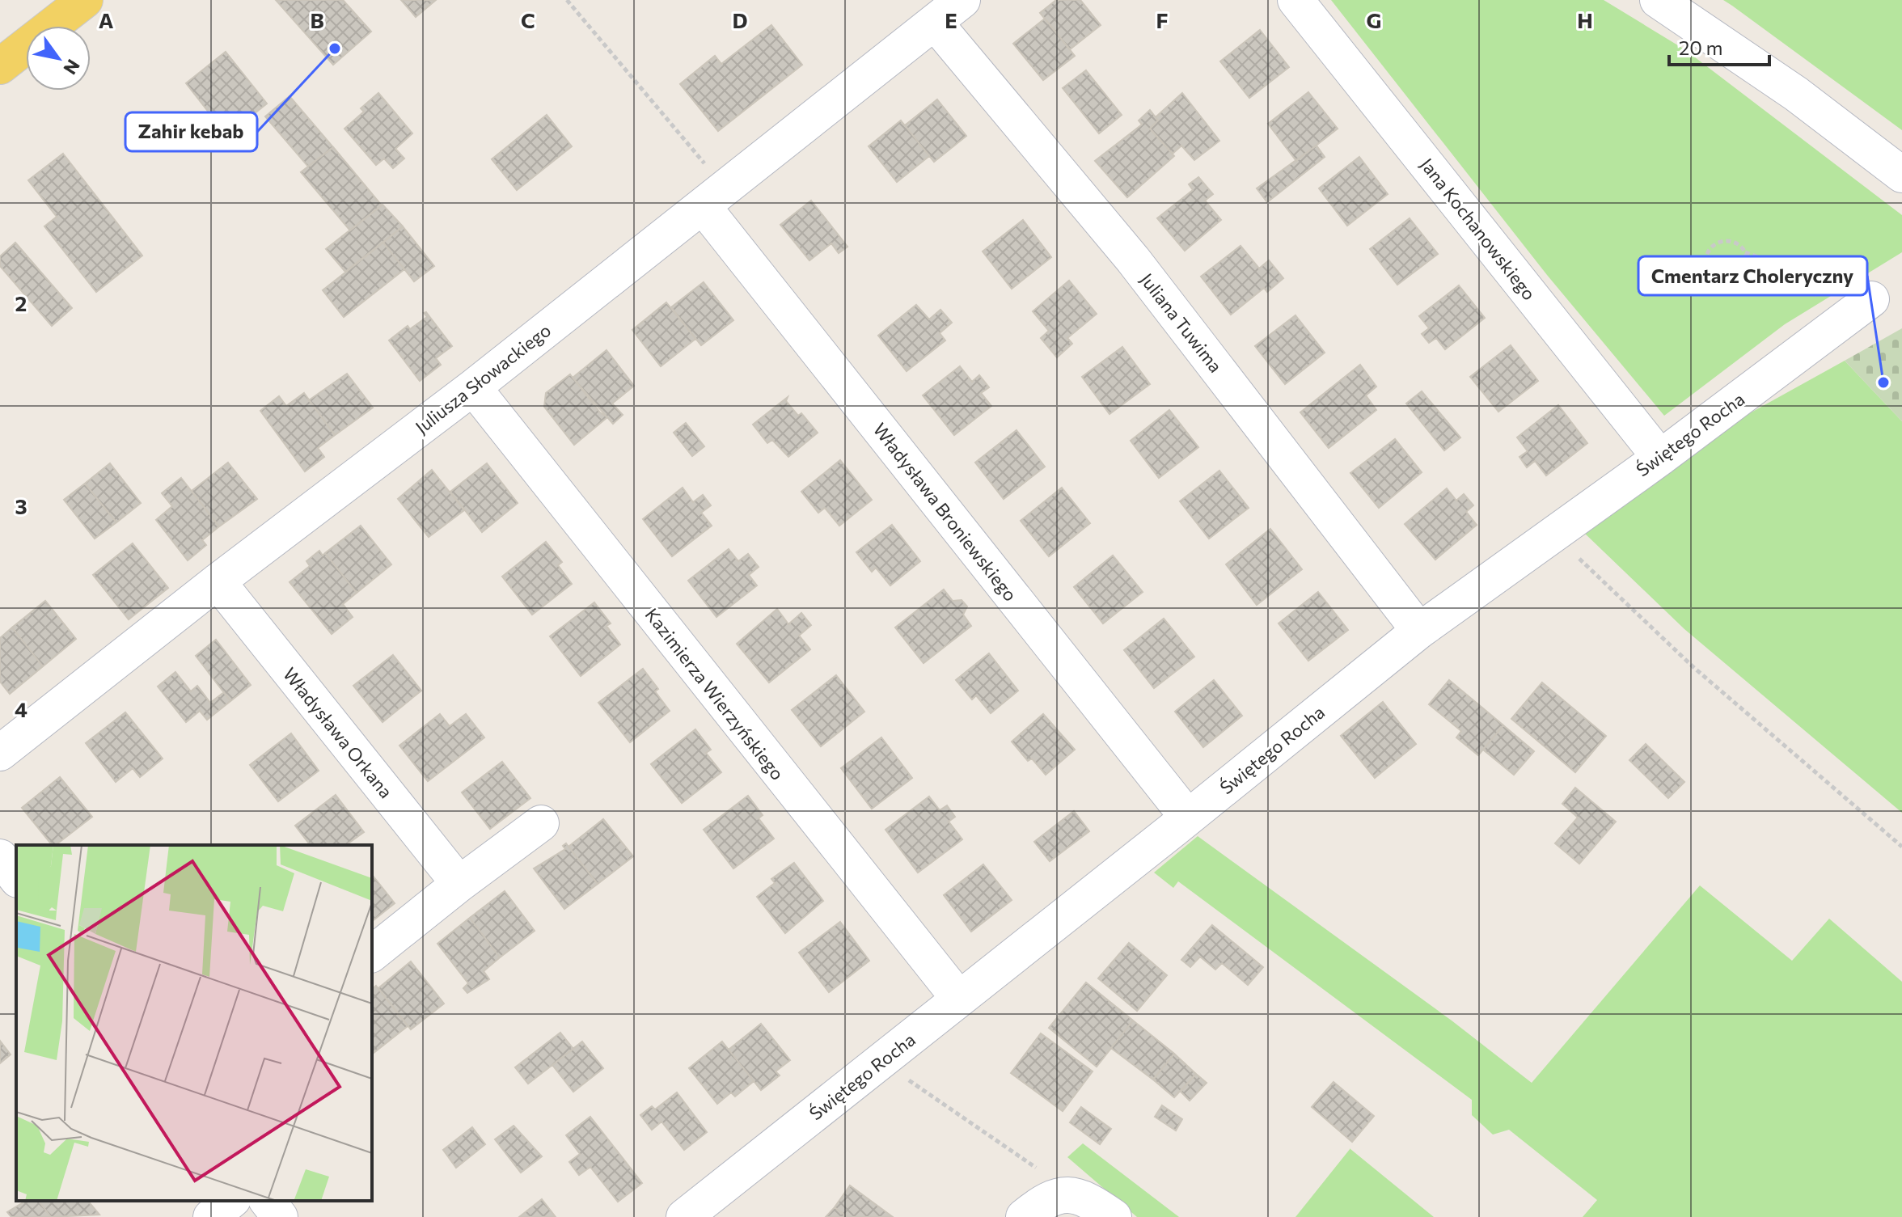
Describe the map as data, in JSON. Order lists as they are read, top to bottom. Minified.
{"streets":{"street":["Jana Kochanowskiego","Juliana Tuwima","Juliusza Słowackiego","Świętego Rocha","Władysława Broniewskiego","Kazimierza Wierzyńskiego","Władysława Orkana"]},"crossings":[["Jana Kochanowskiego","Świętego Rocha"],["Juliana Tuwima","Juliusza Słowackiego"],["Juliana Tuwima","Świętego Rocha"],["Juliusza Słowackiego","Władysława Broniewskiego"],["Juliusza Słowackiego","Kazimierza Wierzyńskiego"],["Juliusza Słowackiego","Władysława Orkana"],["Świętego Rocha","Władysława Broniewskiego"],["Świętego Rocha","Kazimierza Wierzyńskiego"]],"places":["Zahir kebab","Cmentarz Choleryczny"],"scale_bar":"20 m","north":"bottom right","grid":{"columns":["A","B","C","D","E","F","G","H"],"rows":["2","3","4"]}}
